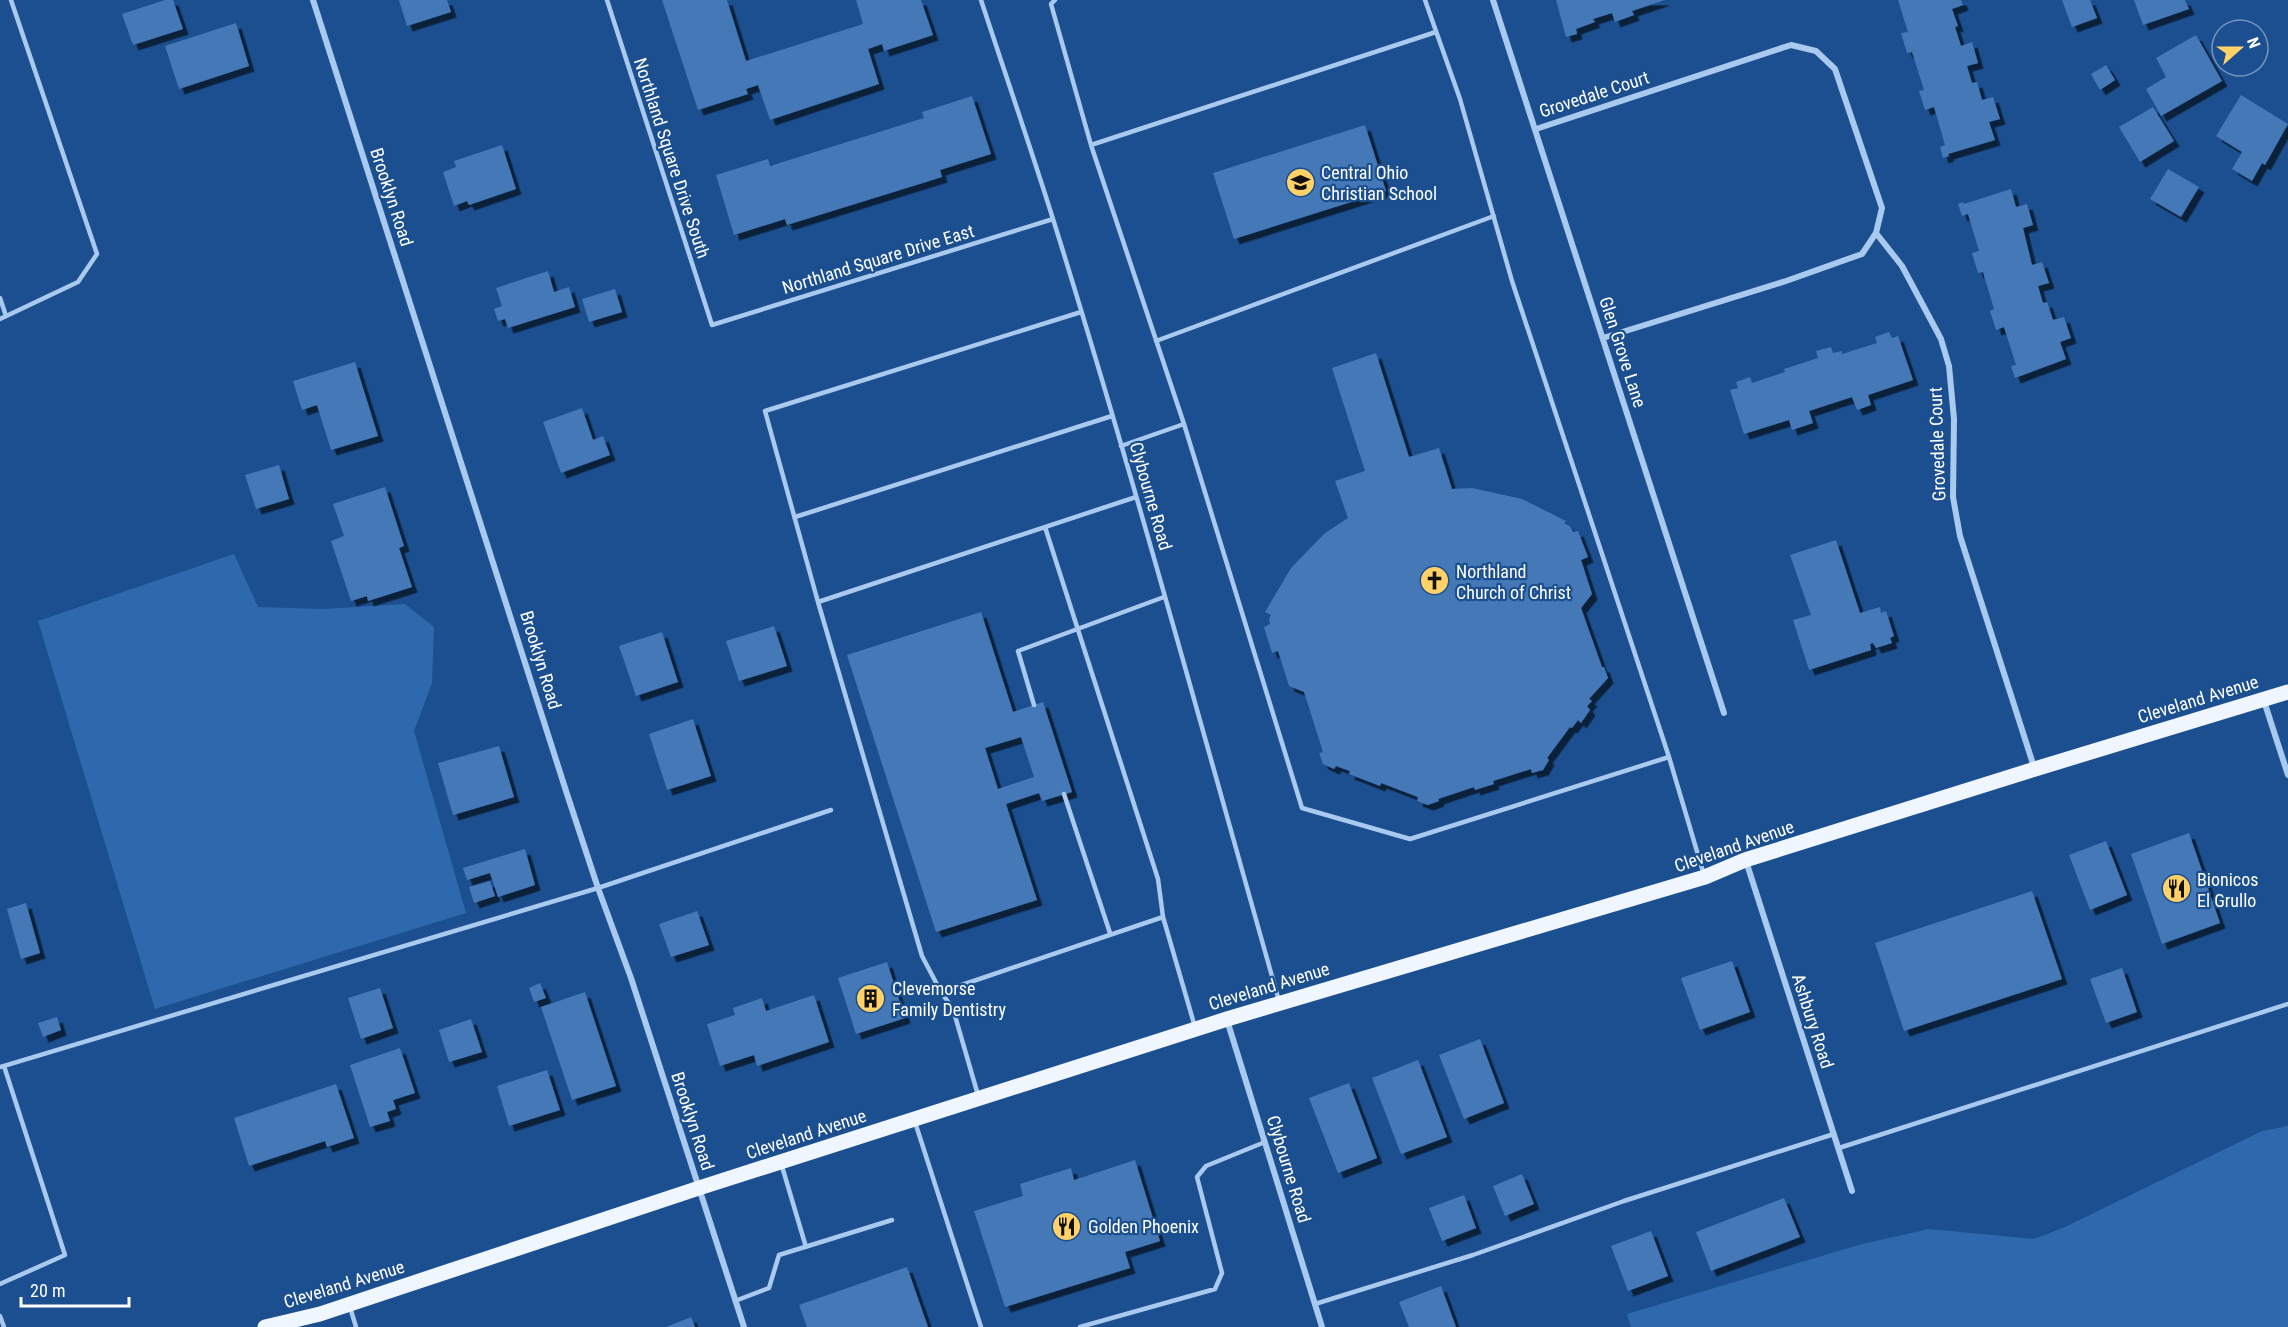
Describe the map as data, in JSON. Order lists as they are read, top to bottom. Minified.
{"streets":{"main road":["Cleveland Avenue"],"street":["Grovedale Court","Brooklyn Road","Glen Grove Lane","Clybourne Road","Ashbury Road"],"lane":["Northland Square Drive South","Northland Square Drive East"]},"crossings":[["Grovedale Court","Glen Grove Lane"],["Grovedale Court","Cleveland Avenue"],["Northland Square Drive South","Northland Square Drive East"],["Brooklyn Road","Cleveland Avenue"],["Northland Square Drive East","Clybourne Road"],["Clybourne Road","Cleveland Avenue"],["Cleveland Avenue","Ashbury Road"]],"places":{"school or university":["Central Ohio Christian School"],"church":["Northland Church of Christ"],"restaurant":["Bionicos El Grullo","Golden Phoenix"],"building":["Clevemorse Family Dentistry"]},"scale_bar":"20 m","north":"right"}
